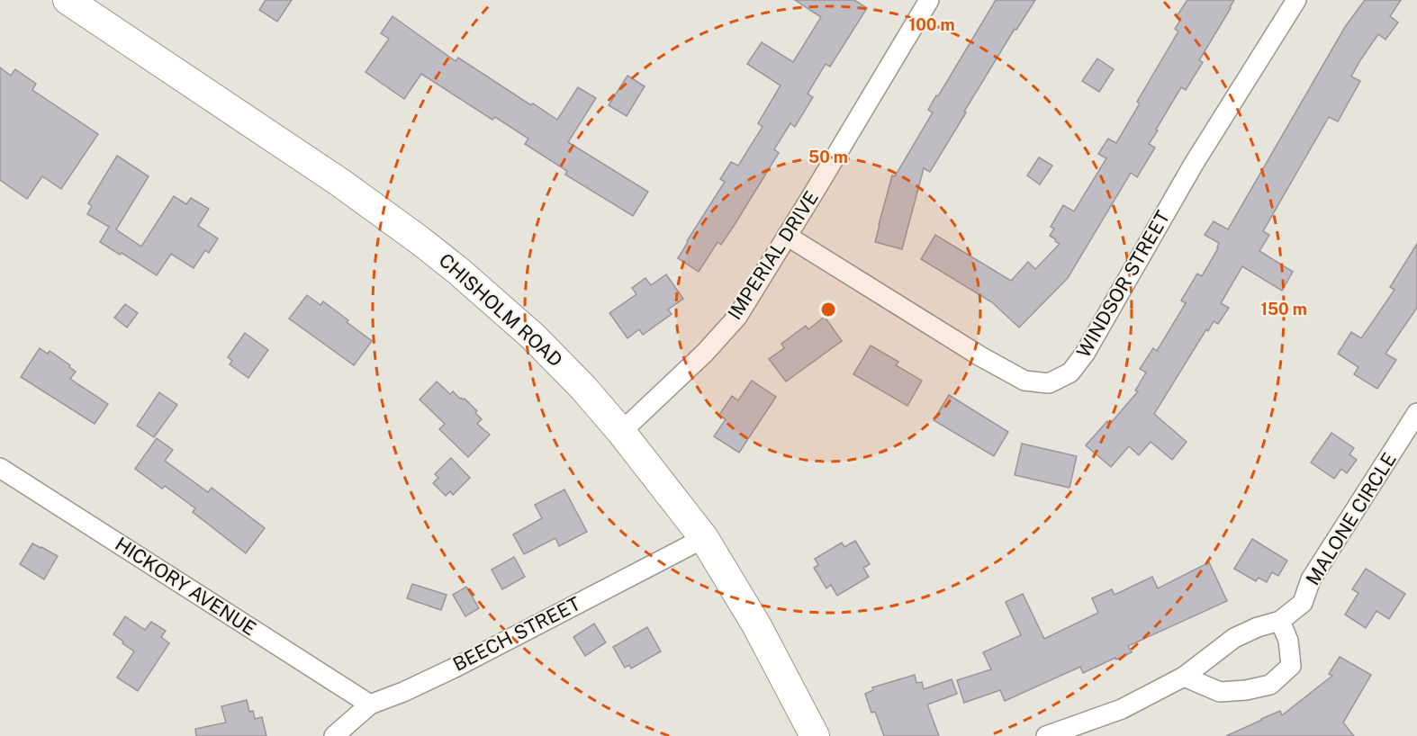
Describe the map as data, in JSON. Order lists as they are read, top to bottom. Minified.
{"streets":{"main road":["CHISHOLM ROAD"],"street":["IMPERIAL DRIVE","WINDSOR STREET","MALONE CIRCLE","HICKORY AVENUE","BEECH STREET"]},"crossings":[["IMPERIAL DRIVE","WINDSOR STREET"],["IMPERIAL DRIVE","CHISHOLM ROAD"],["CHISHOLM ROAD","BEECH STREET"],["HICKORY AVENUE","BEECH STREET"]],"rings":["100 m","50 m","150 m"]}
